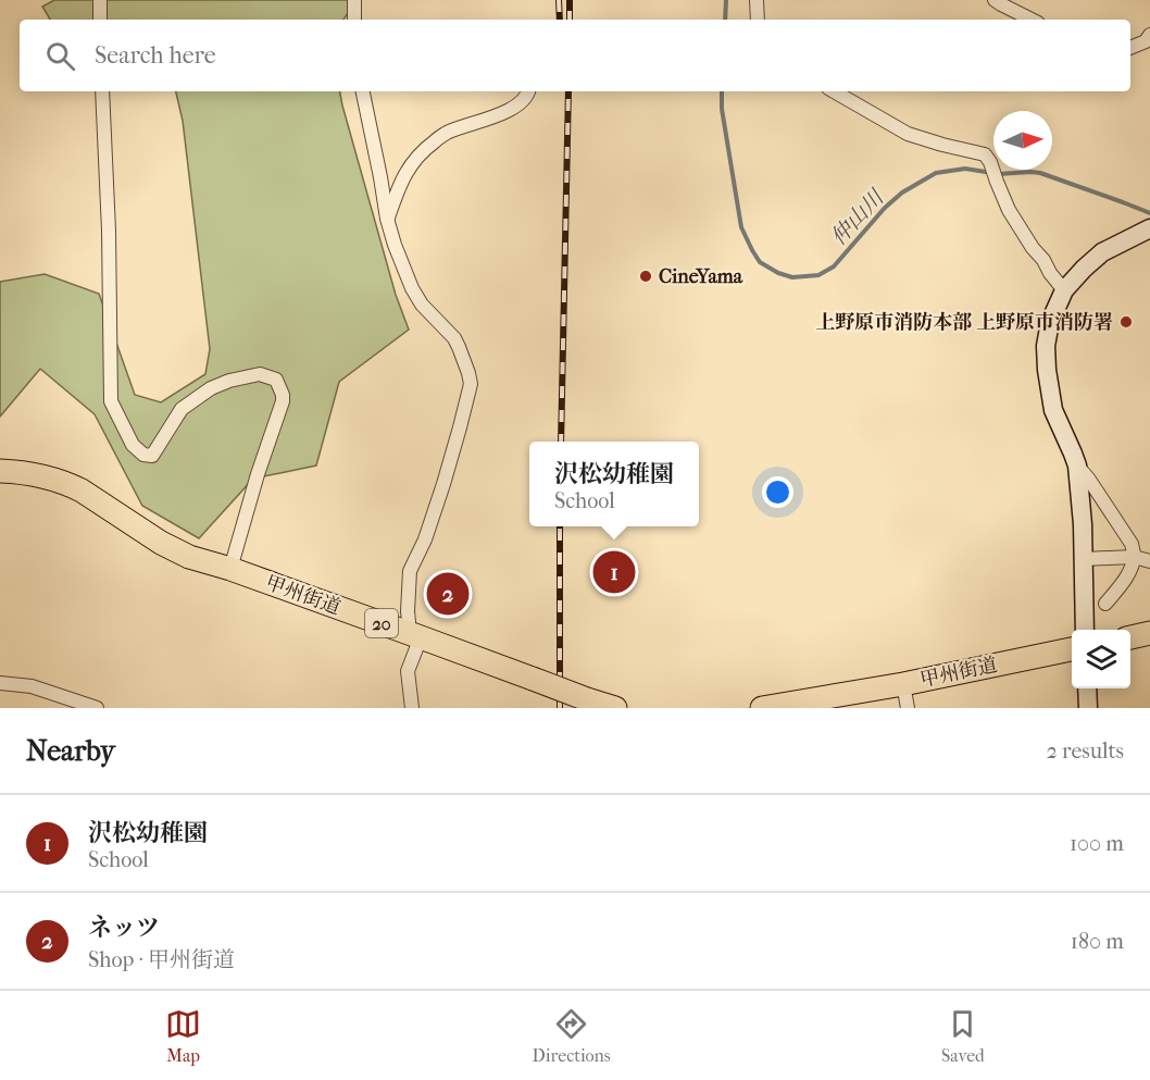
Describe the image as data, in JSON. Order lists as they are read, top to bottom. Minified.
{"streets":{"highway":["甲州街道","20"]},"water":["仲山川"],"places":["CineYama","上野原市消防本部 上野原市消防署"],"north":"right","page":{"search":"Search here","popup":["沢松幼稚園","School"],"pins":["1","2"],"heading":["Nearby","2 results"],"list":[{"mark":"1","name":"沢松幼稚園","note":"School","value":"100 m"},{"mark":"2","name":"ネッツ","note":"Shop · 甲州街道","value":"180 m"}],"nav":["Map","Directions","Saved"]}}
